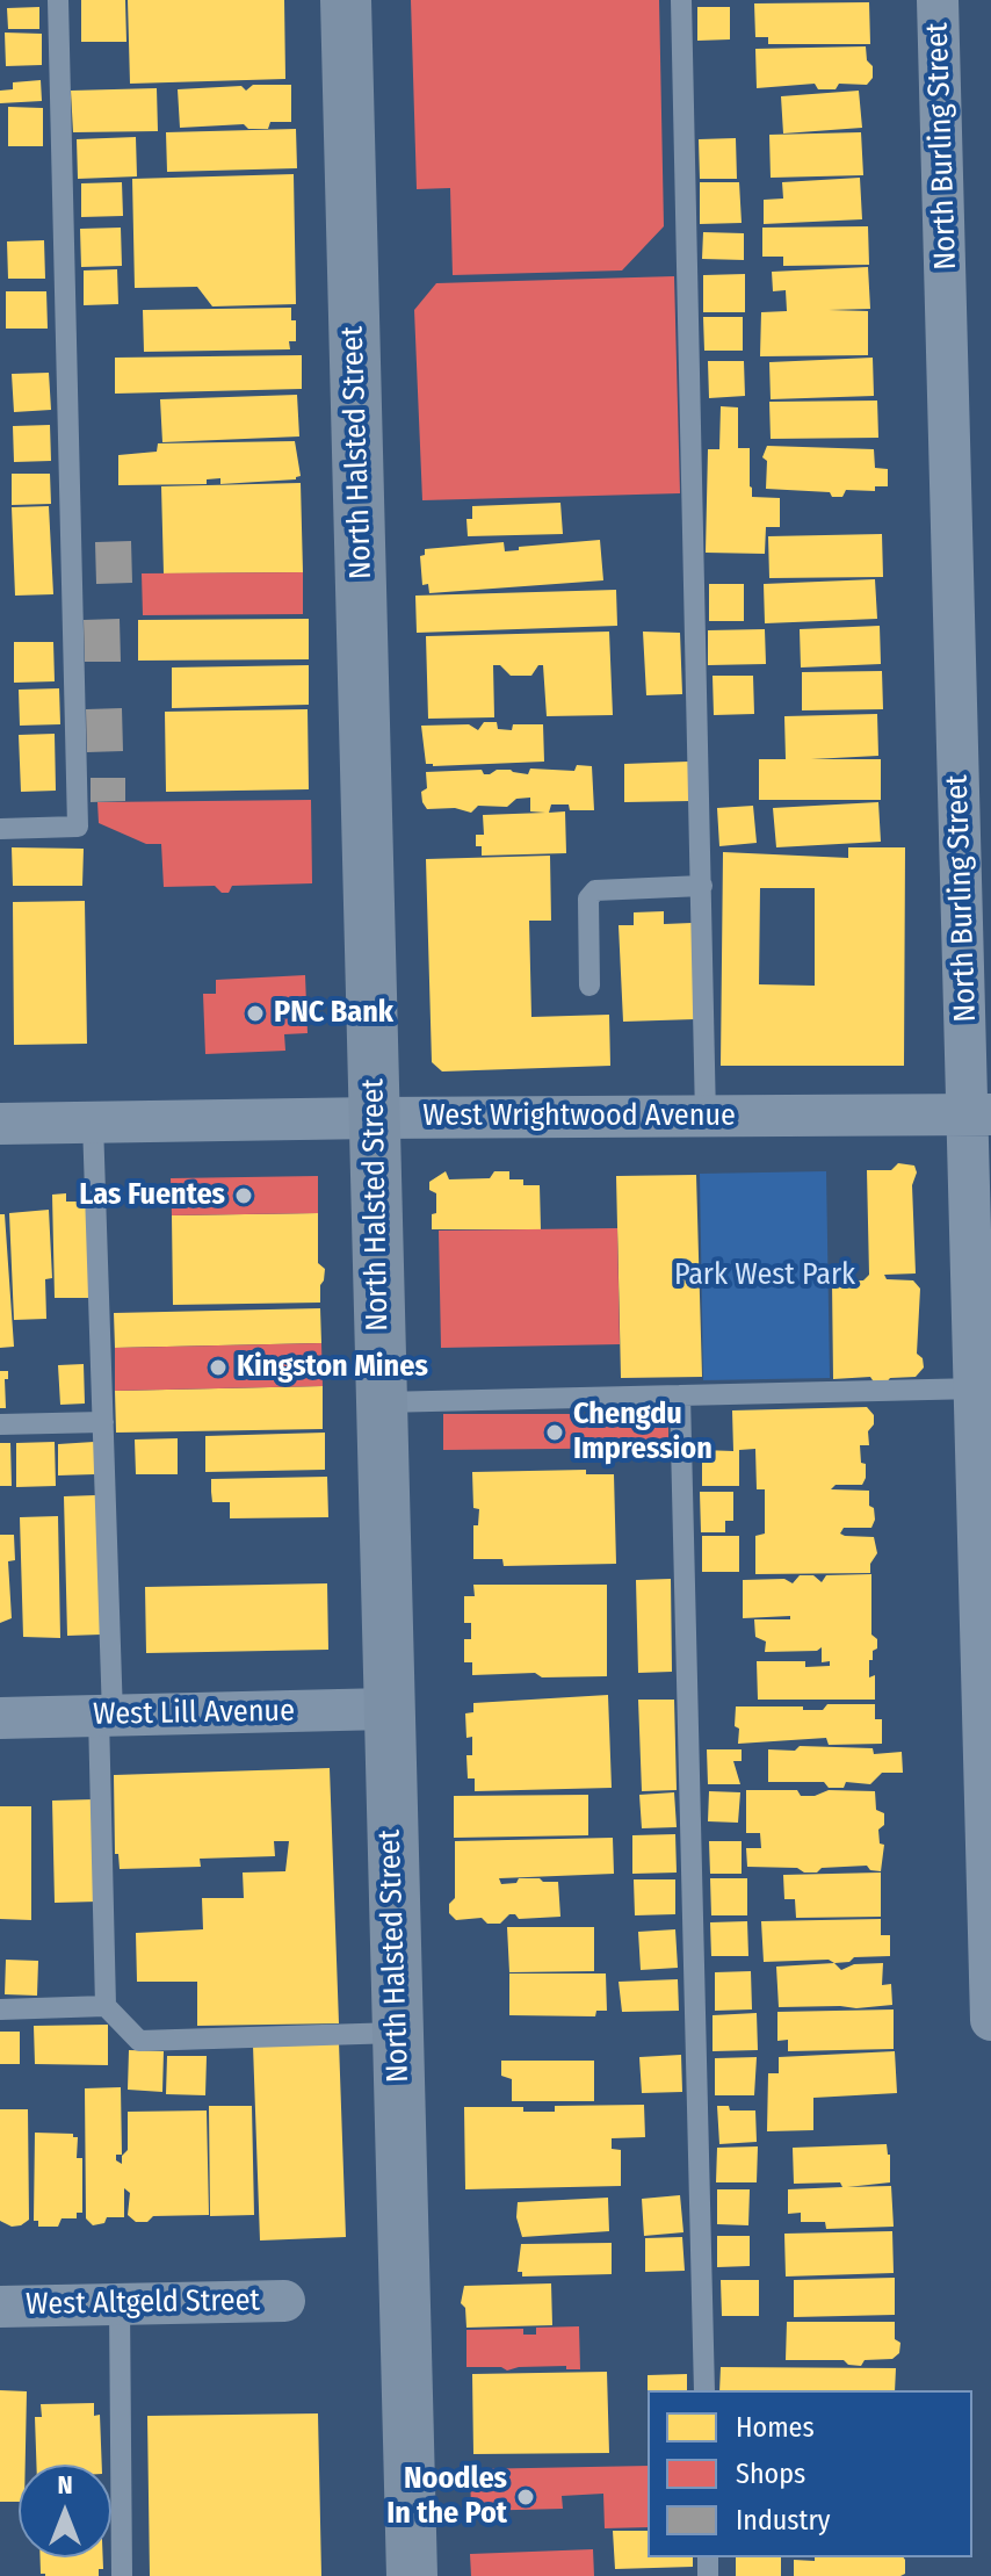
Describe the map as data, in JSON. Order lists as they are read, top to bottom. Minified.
{"streets":{"main road":["North Halsted Street"],"street":["North Burling Street","West Wrightwood Avenue","West Lill Avenue","West Altgeld Street"]},"crossings":[["North Burling Street","West Wrightwood Avenue"],["North Halsted Street","West Wrightwood Avenue"],["North Halsted Street","West Lill Avenue"]],"parks":["Park West Park"],"places":["PNC Bank","Las Fuentes","Kingston Mines","Chengdu Impression","Noodles In the Pot"],"legend":["Homes","Shops","Industry"],"north":"top"}
